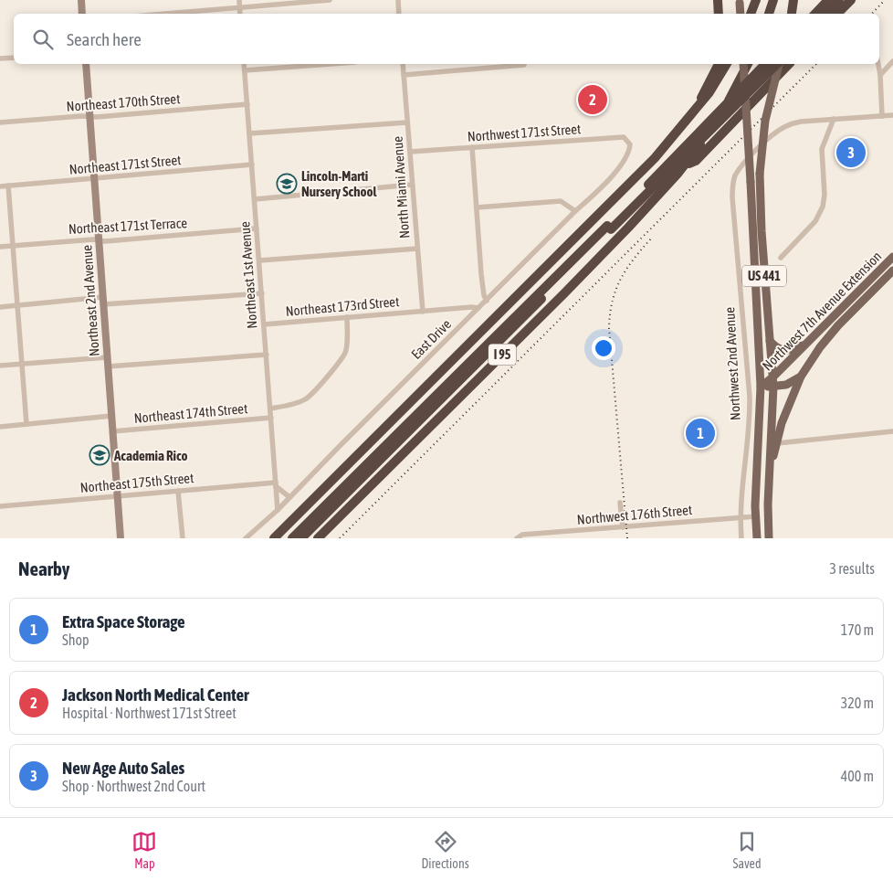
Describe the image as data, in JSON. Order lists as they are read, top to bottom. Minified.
{"streets":{"highway":["I 95"],"main road":["US 441","Northwest 7th Avenue Extension","Northwest 2nd Avenue"],"street":["Northeast 170th Street","Northwest 171st Street","Northeast 171st Street","North Miami Avenue","Northeast 171st Terrace","Northeast 1st Avenue","Northeast 2nd Avenue","Northeast 173rd Street","East Drive","Northeast 174th Street","Northeast 175th Street","Northwest 176th Street"]},"crossings":[["Northeast 170th Street","Northeast 1st Avenue"],["Northeast 170th Street","Northeast 2nd Avenue"],["Northwest 171st Street","North Miami Avenue"],["Northwest 171st Street","East Drive"],["Northeast 171st Street","Northeast 1st Avenue"],["Northeast 171st Street","Northeast 2nd Avenue"],["North Miami Avenue","Northeast 173rd Street"],["Northeast 171st Terrace","Northeast 1st Avenue"],["Northeast 171st Terrace","Northeast 2nd Avenue"],["Northeast 1st Avenue","Northeast 173rd Street"],["Northeast 1st Avenue","East Drive"],["Northeast 1st Avenue","Northeast 174th Street"],["Northeast 1st Avenue","Northeast 175th Street"],["US 441","Northwest 7th Avenue Extension"],["US 441","Northwest 2nd Avenue"],["Northeast 2nd Avenue","Northeast 174th Street"],["Northeast 2nd Avenue","Northeast 175th Street"],["Northeast 173rd Street","East Drive"],["Northwest 7th Avenue Extension","Northwest 2nd Avenue"],["Northwest 2nd Avenue","Northwest 176th Street"]],"places":{"school or university":["Lincoln-Marti Nursery School","Academia Rico"]},"page":{"search":"Search here","pins":["2","3","1"],"heading":["Nearby","3 results"],"list":[{"mark":"1","name":"Extra Space Storage","note":"Shop","value":"170 m"},{"mark":"2","name":"Jackson North Medical Center","note":"Hospital · Northwest 171st Street","value":"320 m"},{"mark":"3","name":"New Age Auto Sales","note":"Shop · Northwest 2nd Court","value":"400 m"}],"nav":["Map","Directions","Saved"]}}
